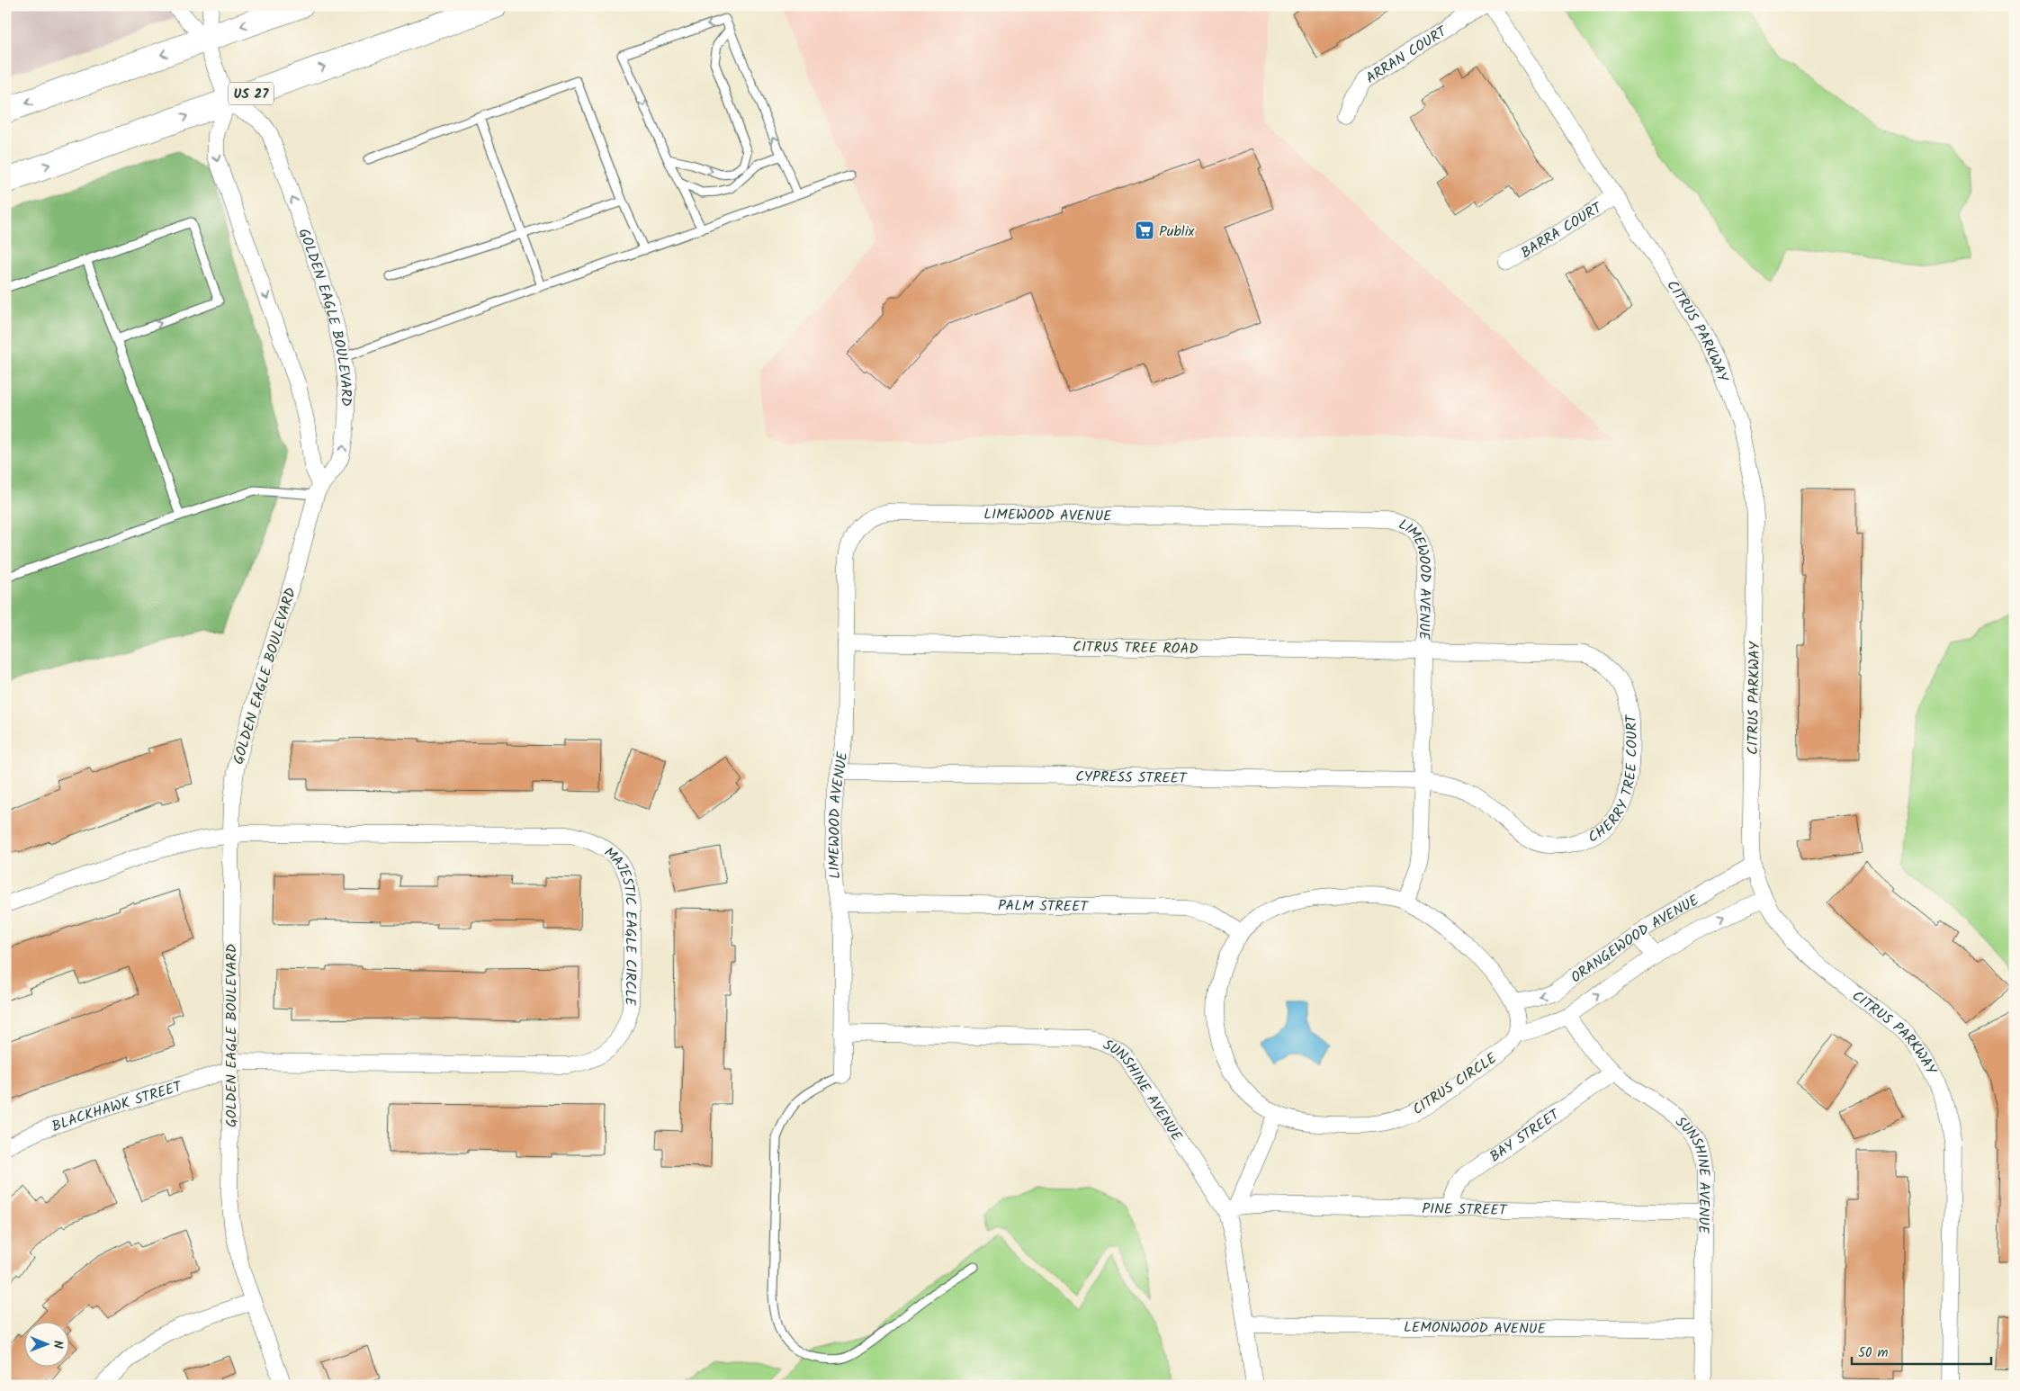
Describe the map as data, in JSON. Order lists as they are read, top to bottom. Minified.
{"streets":{"highway":["US 27"],"street":["ARRAN COURT","BARRA COURT","GOLDEN EAGLE BOULEVARD","CITRUS PARKWAY","LIMEWOOD AVENUE","CITRUS TREE ROAD","CHERRY TREE COURT","CYPRESS STREET","PALM STREET","MAJESTIC EAGLE CIRCLE","ORANGEWOOD AVENUE","CITRUS CIRCLE","SUNSHINE AVENUE","BLACKHAWK STREET","BAY STREET","PINE STREET","LEMONWOOD AVENUE"]},"crossings":[["US 27","GOLDEN EAGLE BOULEVARD"],["BARRA COURT","CITRUS PARKWAY"],["GOLDEN EAGLE BOULEVARD","MAJESTIC EAGLE CIRCLE"],["GOLDEN EAGLE BOULEVARD","BLACKHAWK STREET"],["CITRUS PARKWAY","ORANGEWOOD AVENUE"],["LIMEWOOD AVENUE","CITRUS TREE ROAD"],["LIMEWOOD AVENUE","CHERRY TREE COURT"],["LIMEWOOD AVENUE","CYPRESS STREET"],["LIMEWOOD AVENUE","PALM STREET"],["LIMEWOOD AVENUE","CITRUS CIRCLE"],["LIMEWOOD AVENUE","SUNSHINE AVENUE"],["CITRUS TREE ROAD","CHERRY TREE COURT"],["CHERRY TREE COURT","CYPRESS STREET"],["PALM STREET","CITRUS CIRCLE"],["MAJESTIC EAGLE CIRCLE","BLACKHAWK STREET"],["ORANGEWOOD AVENUE","CITRUS CIRCLE"],["SUNSHINE AVENUE","BAY STREET"],["SUNSHINE AVENUE","PINE STREET"],["SUNSHINE AVENUE","LEMONWOOD AVENUE"],["BAY STREET","PINE STREET"]],"places":{"supermarket":["Publix"]},"scale_bar":"50 m","north":"right"}
